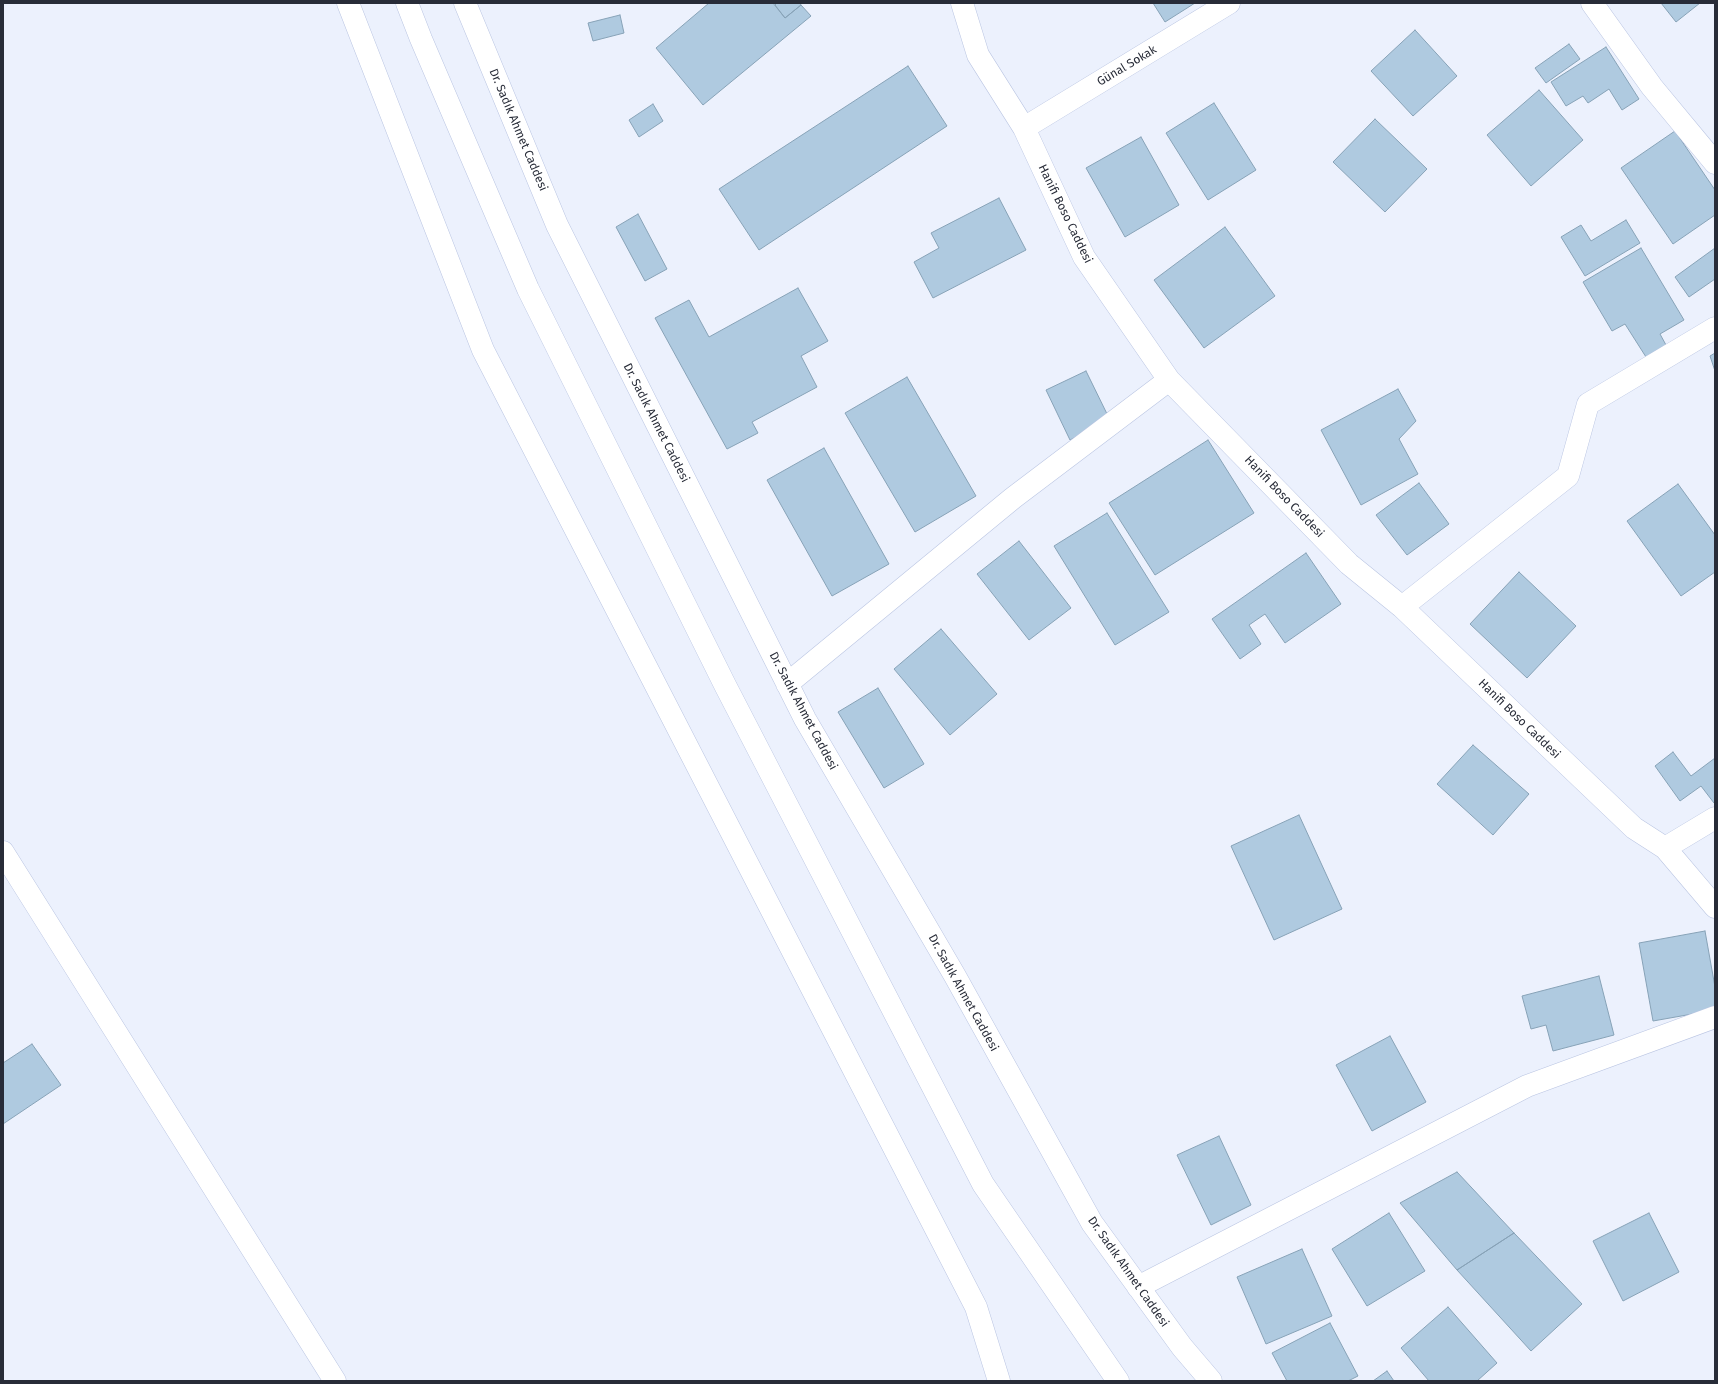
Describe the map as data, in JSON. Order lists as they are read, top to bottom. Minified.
{"streets":{"street":["Günal Sokak","Dr. Sadık Ahmet Caddesi","Hanifi Boso Caddesi"]},"crossings":[["Günal Sokak","Hanifi Boso Caddesi"]]}
